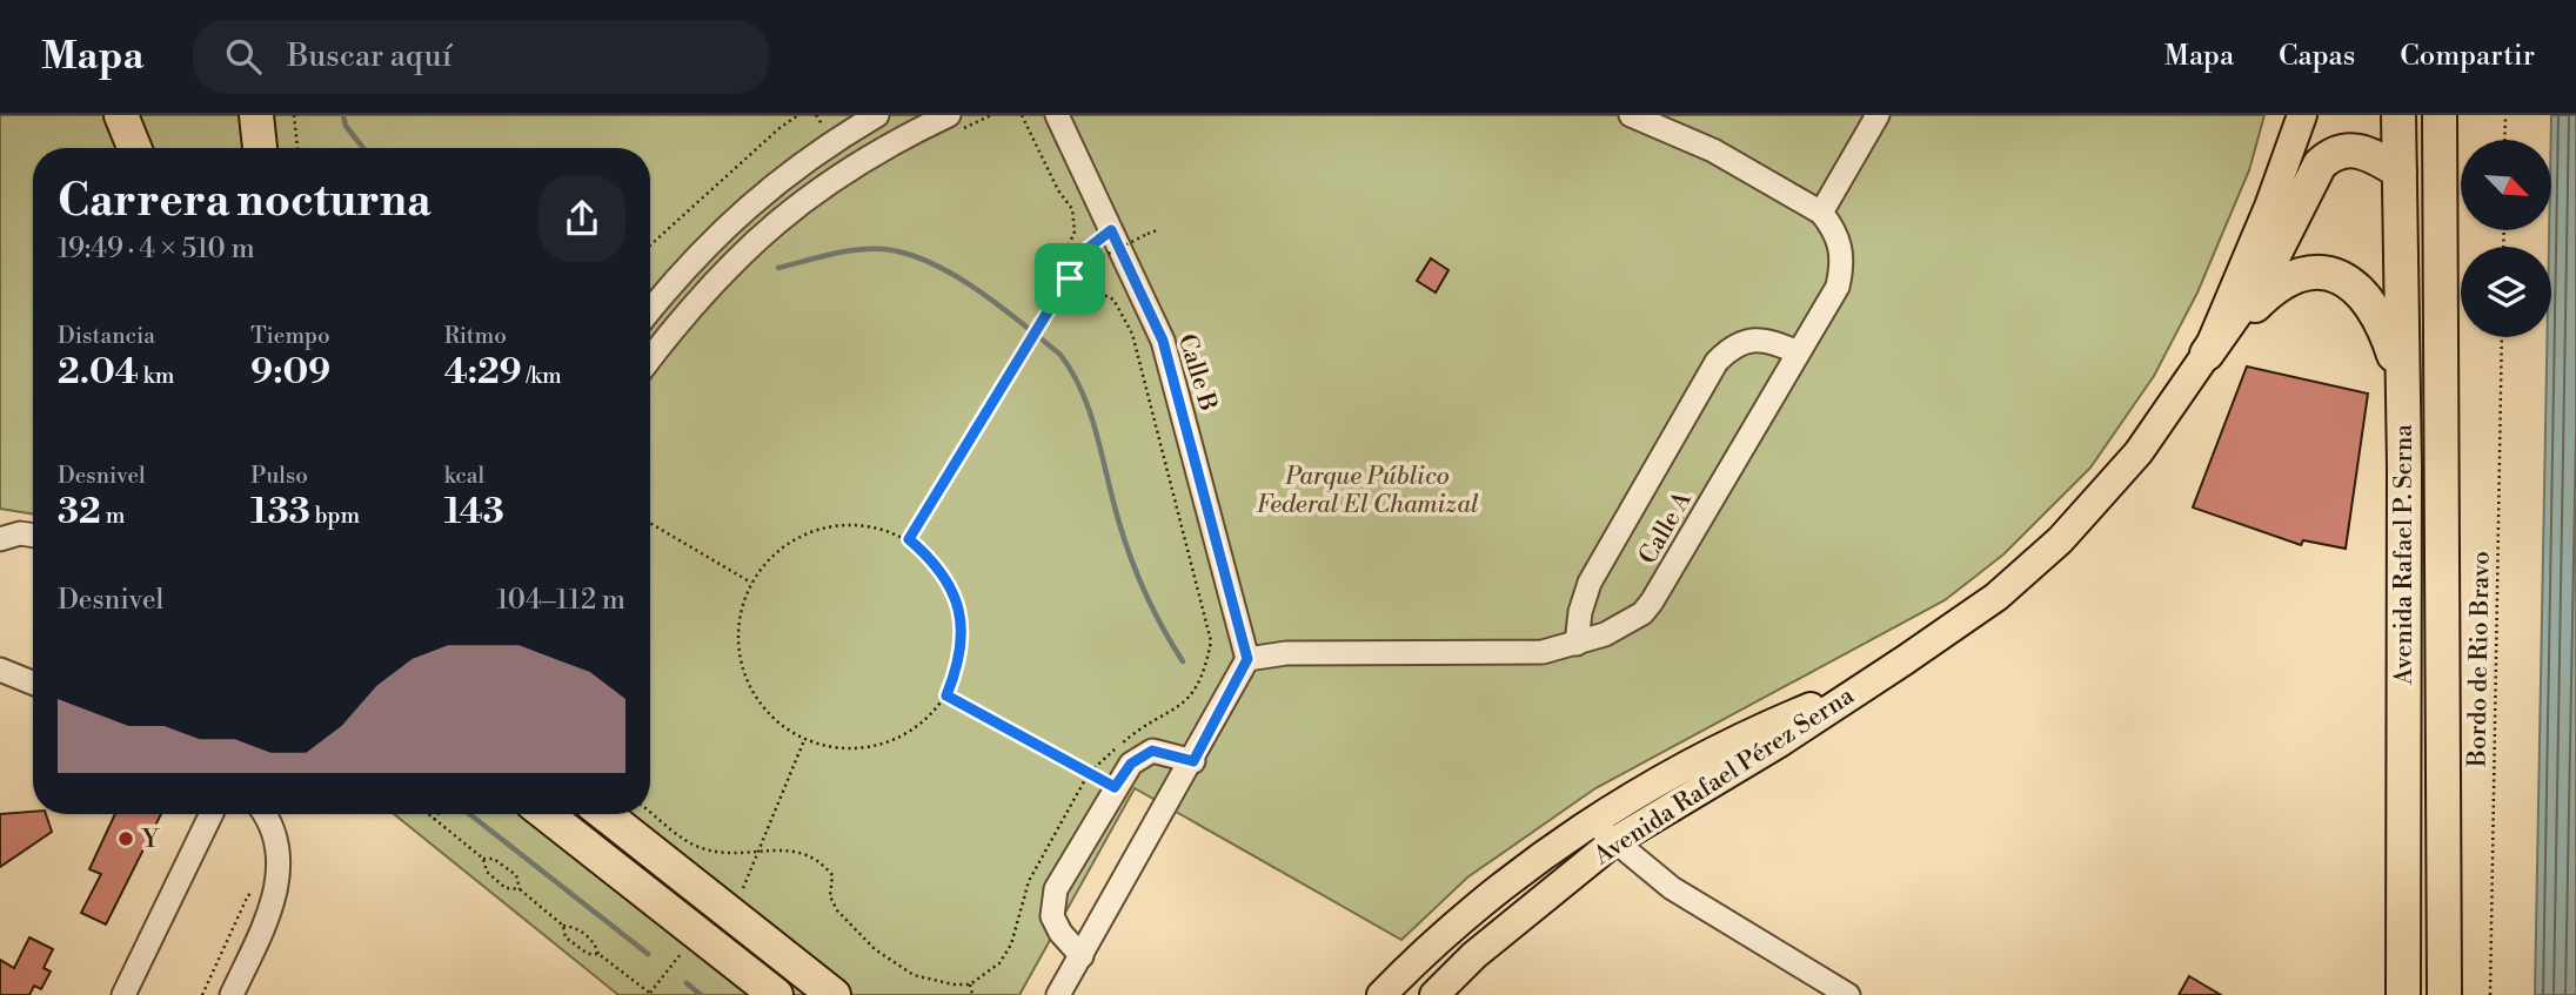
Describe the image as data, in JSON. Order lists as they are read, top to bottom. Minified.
{"streets":{"highway":["Avenida Rafael P. Serna"],"main road":["Avenida Rafael Pérez Serna"],"street":["Calle B","Calle A"],"path":["Bordo de Rio Bravo"]},"crossings":[["Calle B","Calle A"]],"parks":["Parque Público Federal El Chamizal"],"places":["Y"],"north":"bottom right","page":{"header":"Mapa","search":"Buscar aquí","nav":["Mapa","Capas","Compartir"],"heading":["Carrera nocturna","19:49 · 4 × 510 m"],"stats":[["Distancia","2.04 km"],["Tiempo","9:09"],["Ritmo","4:29 /km"],["Desnivel","32 m"],["Pulso","133 bpm"],["kcal","143"]],"chart":["Desnivel","104–112 m"]}}
